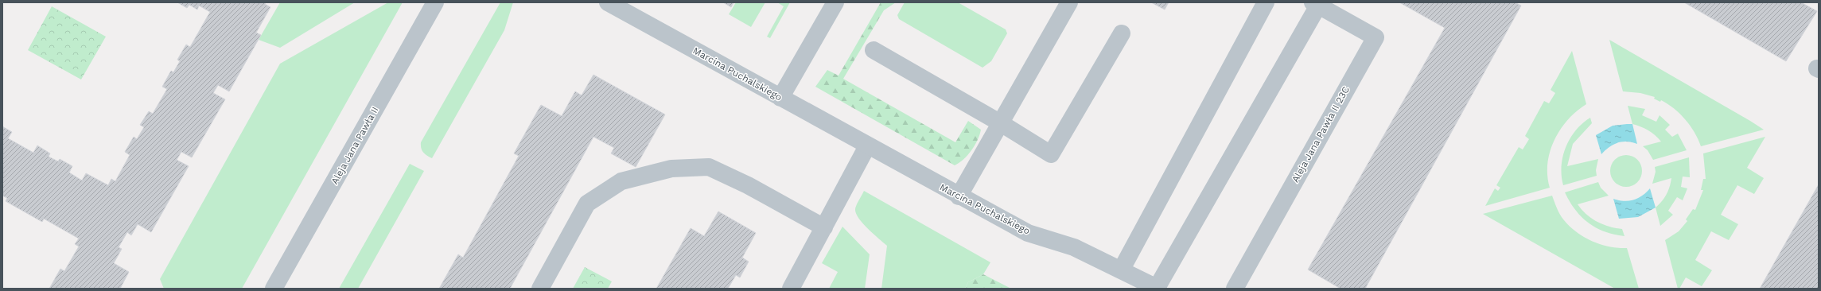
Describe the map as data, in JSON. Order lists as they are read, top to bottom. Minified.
{"streets":{"street":["Marcina Puchalskiego","Aleja Jana Pawła II 23C","Aleja Jana Pawła II"]},"crossings":[["Marcina Puchalskiego","Aleja Jana Pawła II 23C"]]}
